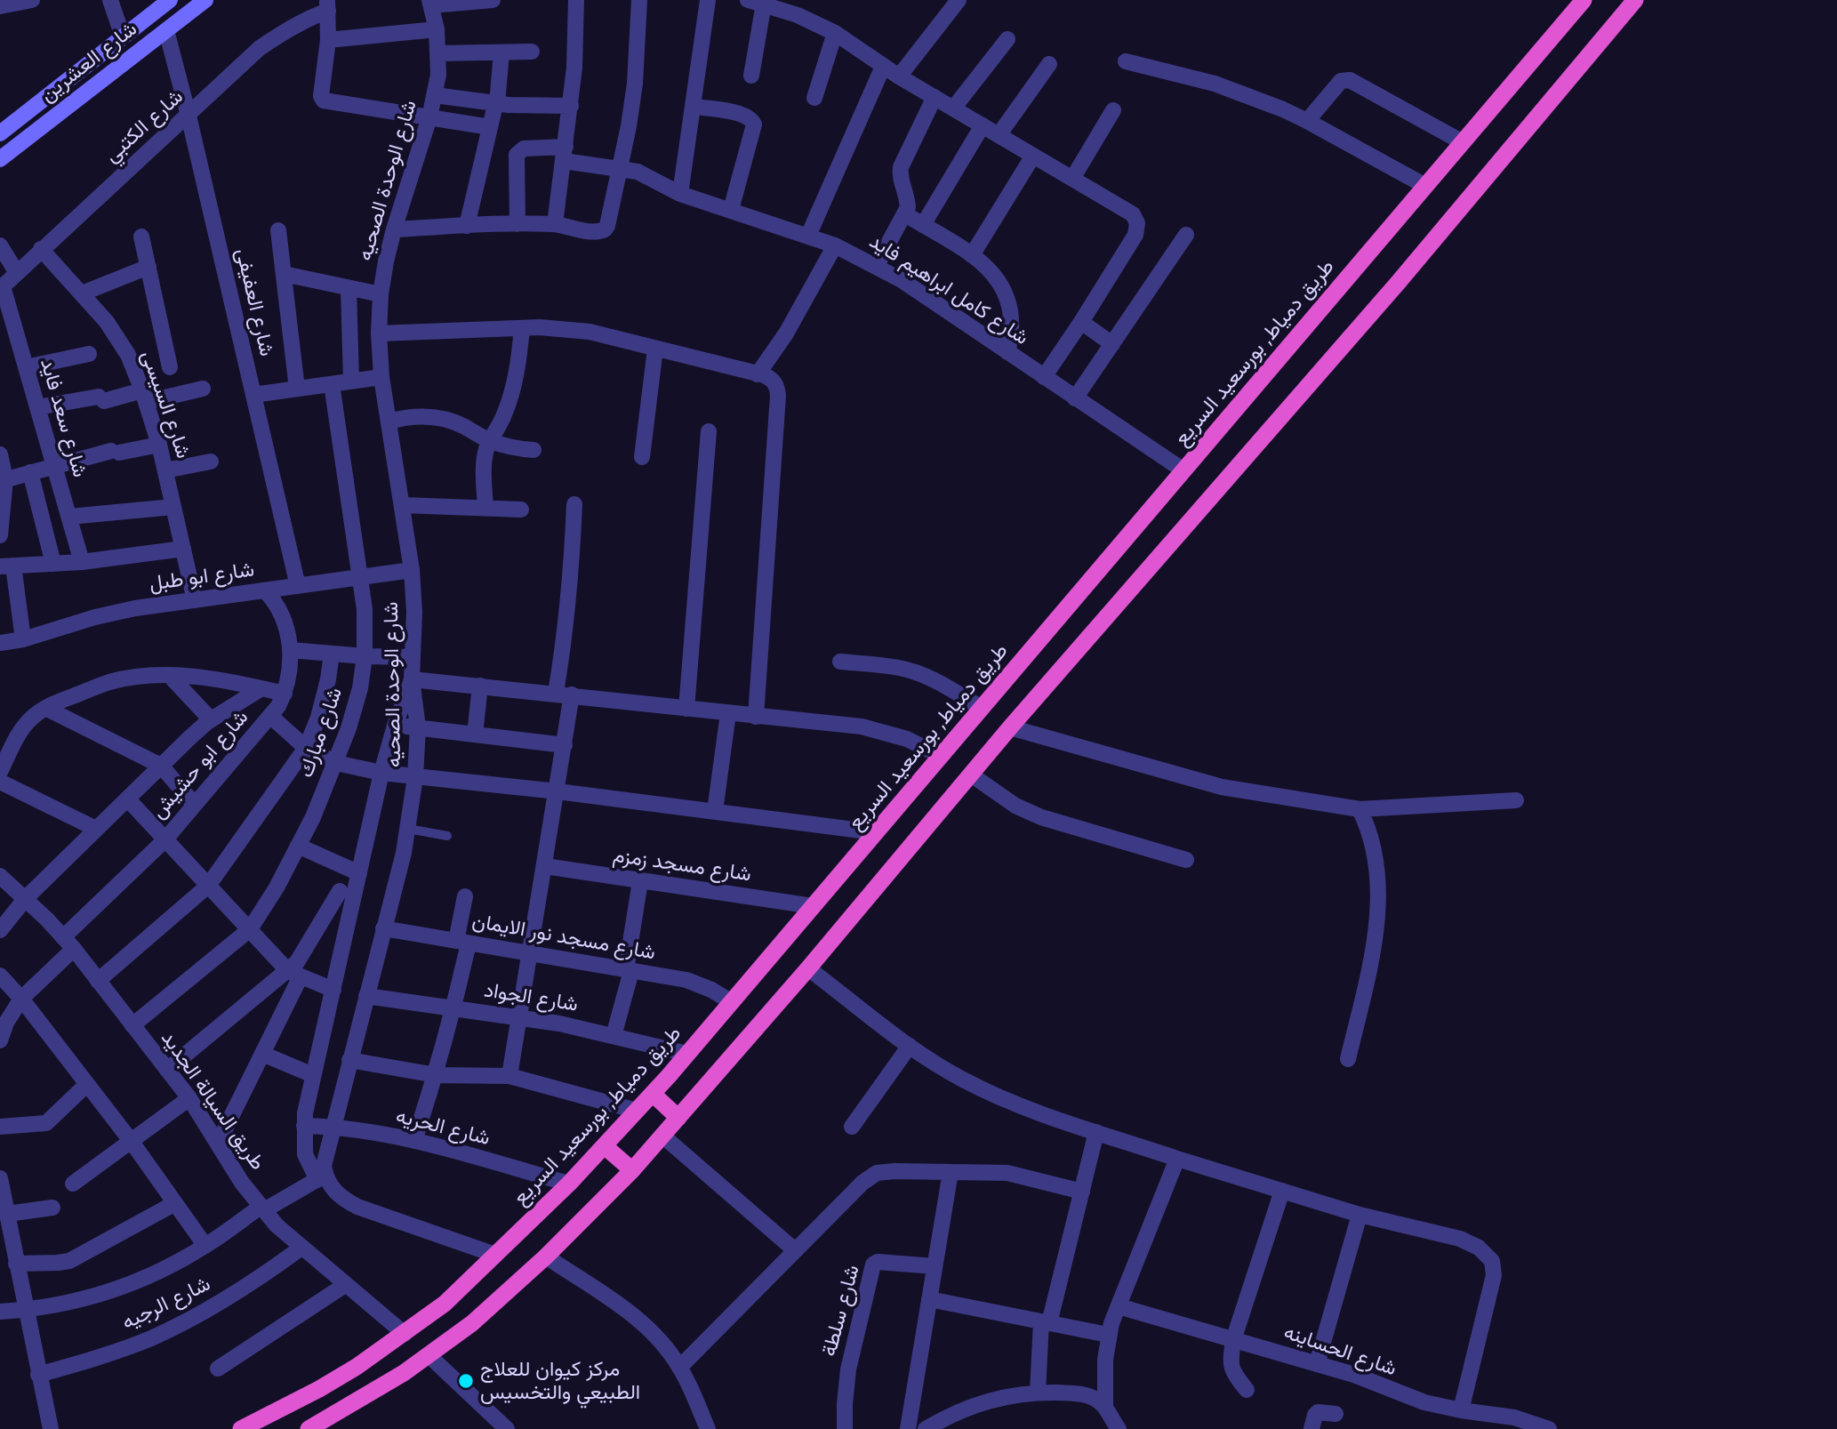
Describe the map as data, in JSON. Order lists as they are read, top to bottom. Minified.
{"streets":{"highway":["طريق دمياط, بورسعيد السريع"],"main road":["شارع العشرين"],"street":["شارع الكتبي","شارع الوحدة الصحيه","شارع كامل ابراهيم فايد","شارع العفيفى","شارع السيسى","شارع سعد فايد","شارع ابو طبل","شارع مبارك","شارع ابو حشيش","شارع مسجد زمزم","شارع مسجد نور الايمان","شارع الجواد","طريق السيالة الجديد","شارع الحريه","شارع الرجيه","شارع سلطة","شارع الحساينه"]},"crossings":[["شارع العشرين","شارع العفيفى"],["شارع الكتبي","شارع العفيفى"],["شارع الكتبي","شارع السيسى"],["شارع الكتبي","شارع سعد فايد"],["شارع الوحدة الصحيه","شارع ابو طبل"],["شارع الوحدة الصحيه","شارع مسجد نور الايمان"],["شارع الوحدة الصحيه","شارع الجواد"],["شارع الوحدة الصحيه","شارع الحريه"],["شارع كامل ابراهيم فايد","طريق دمياط, بورسعيد السريع"],["شارع العفيفى","شارع ابو طبل"],["طريق دمياط, بورسعيد السريع","شارع مسجد زمزم"],["طريق دمياط, بورسعيد السريع","شارع مسجد نور الايمان"],["طريق دمياط, بورسعيد السريع","شارع الجواد"],["طريق دمياط, بورسعيد السريع","طريق السيالة الجديد"],["طريق دمياط, بورسعيد السريع","شارع الحريه"],["شارع السيسى","شارع ابو طبل"],["شارع ابو طبل","شارع مبارك"],["شارع ابو طبل","شارع ابو حشيش"],["شارع مبارك","طريق السيالة الجديد"],["شارع ابو حشيش","طريق السيالة الجديد"],["طريق السيالة الجديد","شارع الرجيه"]],"places":["مركز كيوان للعلاج الطبيعي والتخسيس"]}
